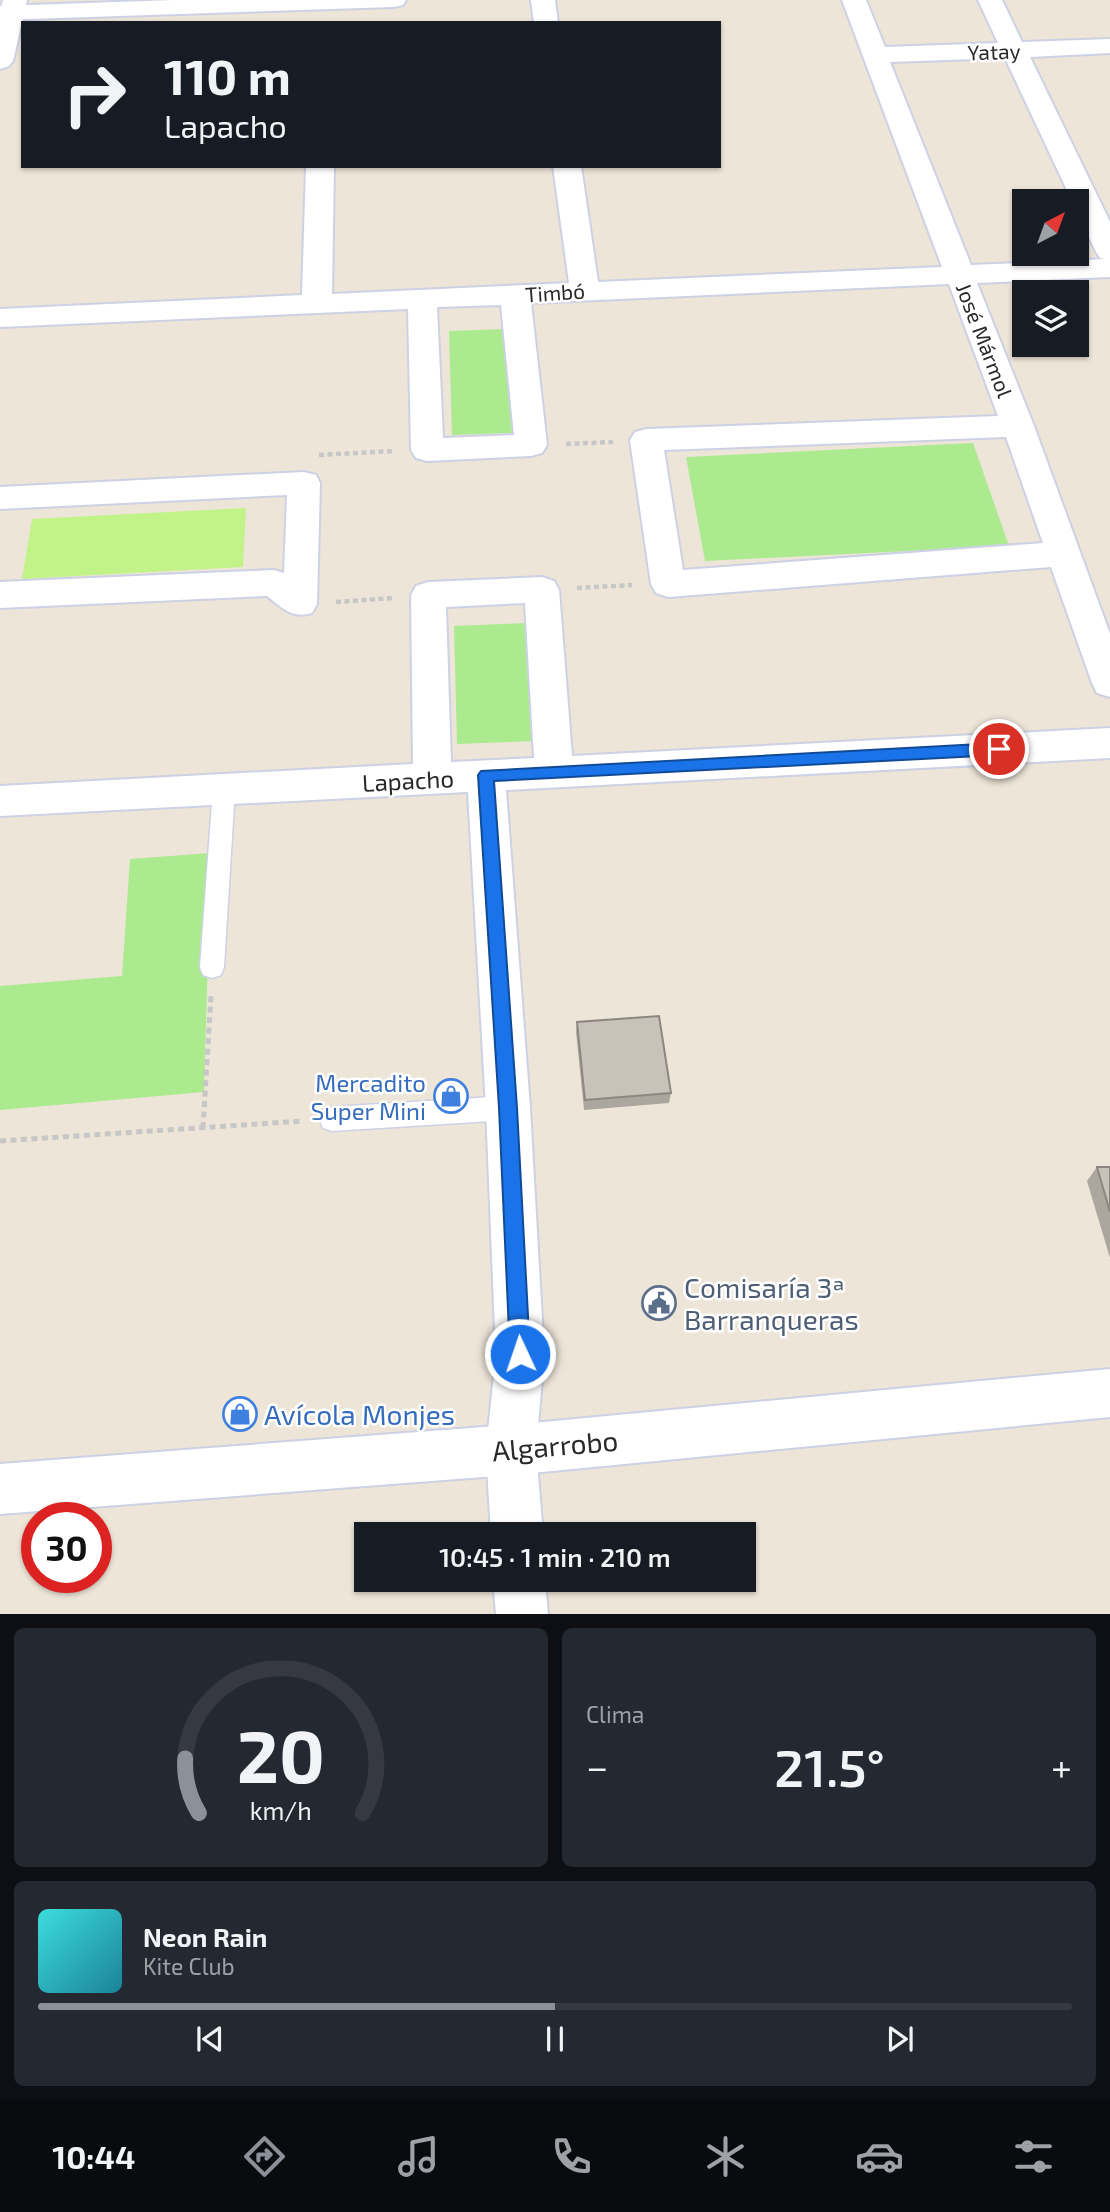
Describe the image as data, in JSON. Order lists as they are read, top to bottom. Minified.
{"streets":{"street":["Yatay","Timbó","José Mármol","Lapacho","Algarrobo"]},"crossings":[["Yatay","José Mármol"],["Timbó","José Mármol"]],"places":{"shop":["Mercadito Super Mini","Avícola Monjes"],"public building":["Comisaría 3ª Barranqueras"]},"north":"top right","page":{"turn":["110 m","Lapacho"],"limit":"30","trip":"10:45 · 1 min · 210 m","tile":"Clima","heat":["−","21.5°","+"],"song":["Neon Rain","Kite Club"],"tabs":"10:44","gauge":["20","km/h"]}}
